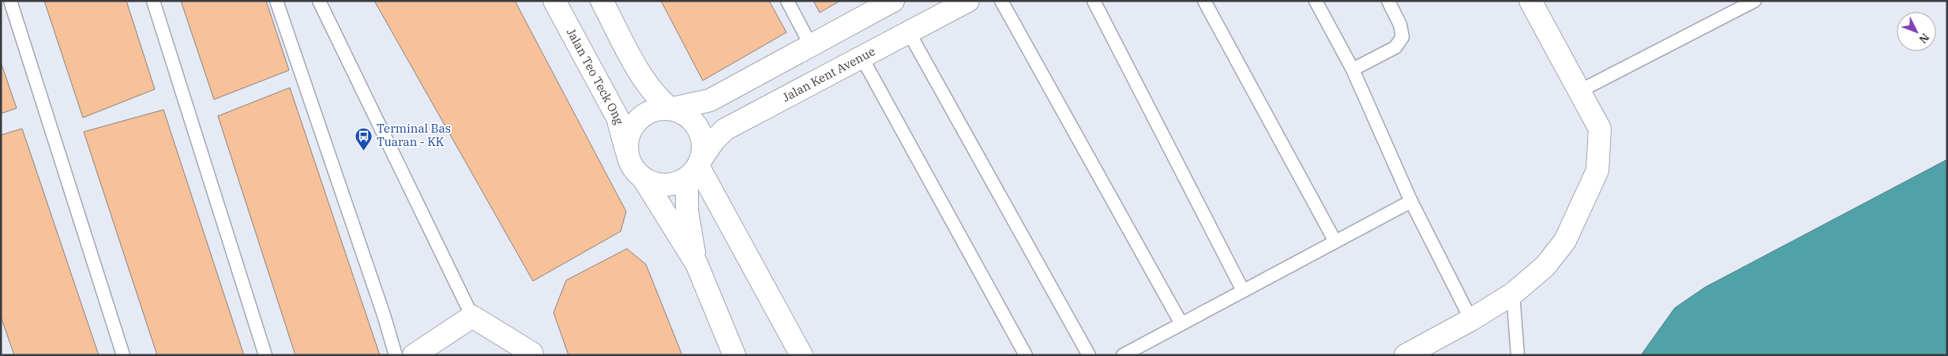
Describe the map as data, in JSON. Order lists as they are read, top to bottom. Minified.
{"streets":{"street":["Jalan Kent Avenue","Jalan Teo Teck Ong"]},"crossings":[["Jalan Kent Avenue","Jalan Teo Teck Ong"]],"places":{"bus stop":["Terminal Bas Tuaran - KK"]},"north":"bottom right"}
